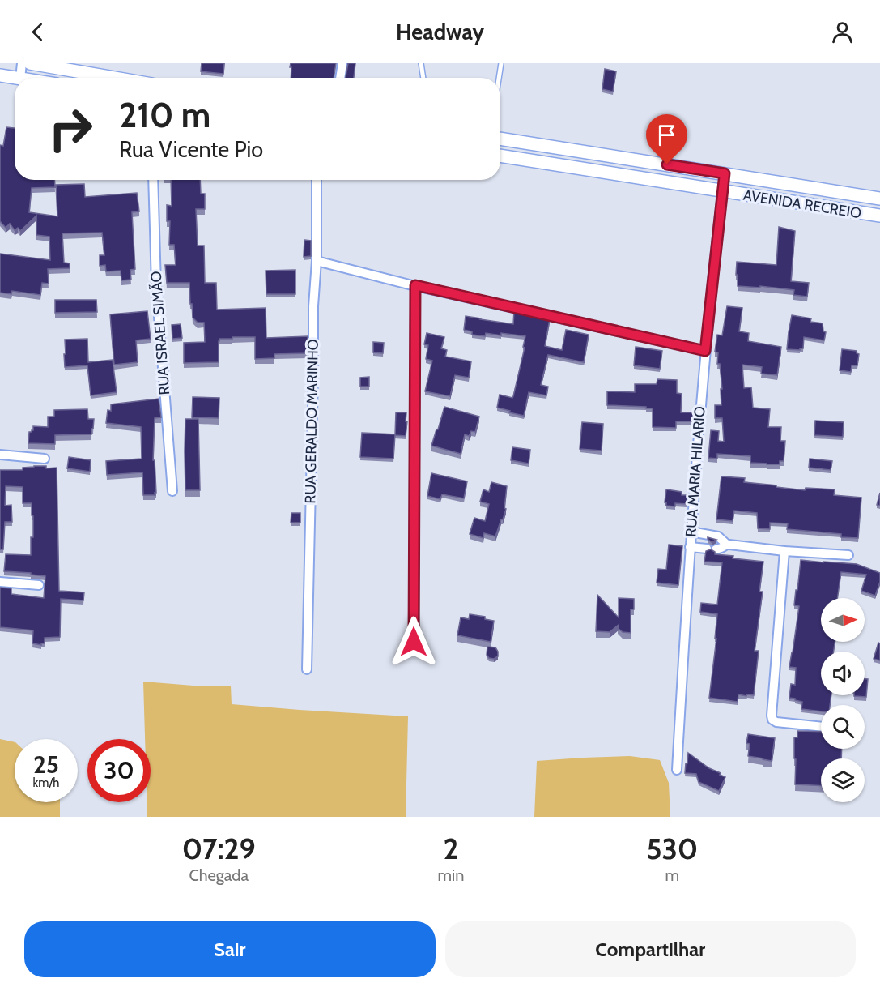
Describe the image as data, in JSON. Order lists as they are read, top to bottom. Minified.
{"streets":{"main road":["AVENIDA RECREIO"],"street":["RUA ISRAEL SIMÃO","RUA GERALDO MARINHO","RUA MARIA HILARIO"]},"crossings":[["AVENIDA RECREIO","RUA MARIA HILARIO"]],"north":"right","page":{"header":"Headway","turn":["210 m","Rua Vicente Pio"],"speed":"25 km/h","limit":"30","eta":["07:29","Chegada","2","min","530","m"],"buttons":["Sair","Compartilhar"]}}
